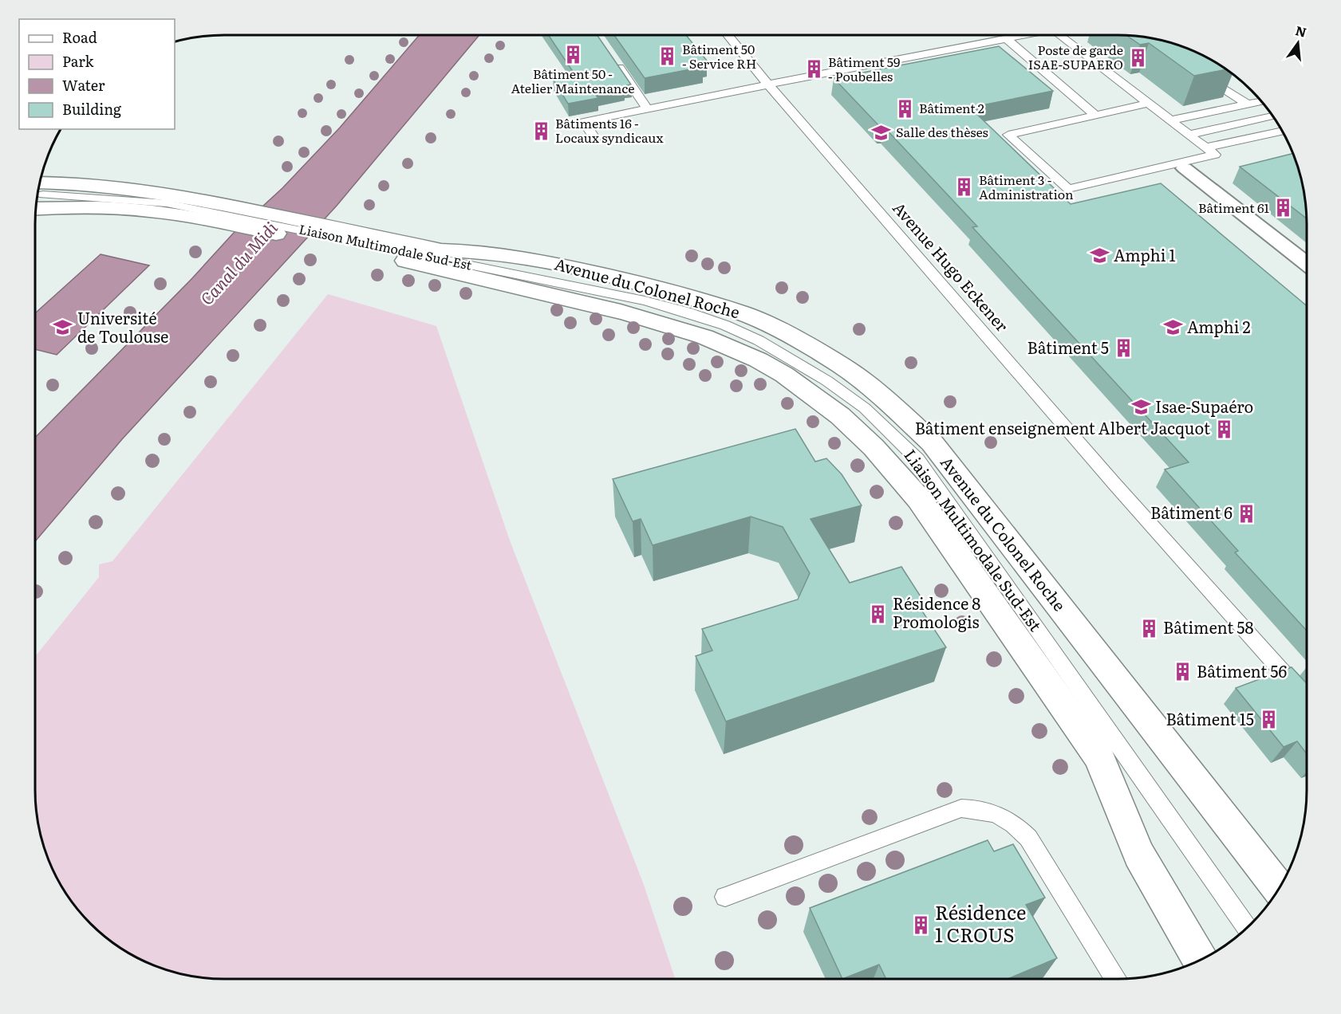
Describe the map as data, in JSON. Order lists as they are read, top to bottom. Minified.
{"streets":{"street":["Avenue du Colonel Roche"],"lane":["Liaison Multimodale Sud-Est","Avenue Hugo Eckener"]},"crossings":[["Liaison Multimodale Sud-Est","Avenue du Colonel Roche"]],"water":["Canal du Midi"],"places":{"building":["Bâtiment 50 - Atelier Maintenance","Bâtiment 50 - Service RH","Poste de garde ISAE-SUPAERO","Bâtiment 59 - Poubelles","Bâtiment 2","Bâtiments 16 - Locaux syndicaux","Bâtiment 3 - Administration","Bâtiment 61","Bâtiment 5","Bâtiment enseignement Albert Jacquot","Bâtiment 6","Résidence 8 Promologis","Bâtiment 58","Bâtiment 56","Bâtiment 15","Résidence 1 CROUS"],"school or university":["Salle des thèses","Amphi 1","Université de Toulouse","Amphi 2","Isae-Supaéro"]},"legend":["Road","Park","Water","Building"],"north":"top"}
